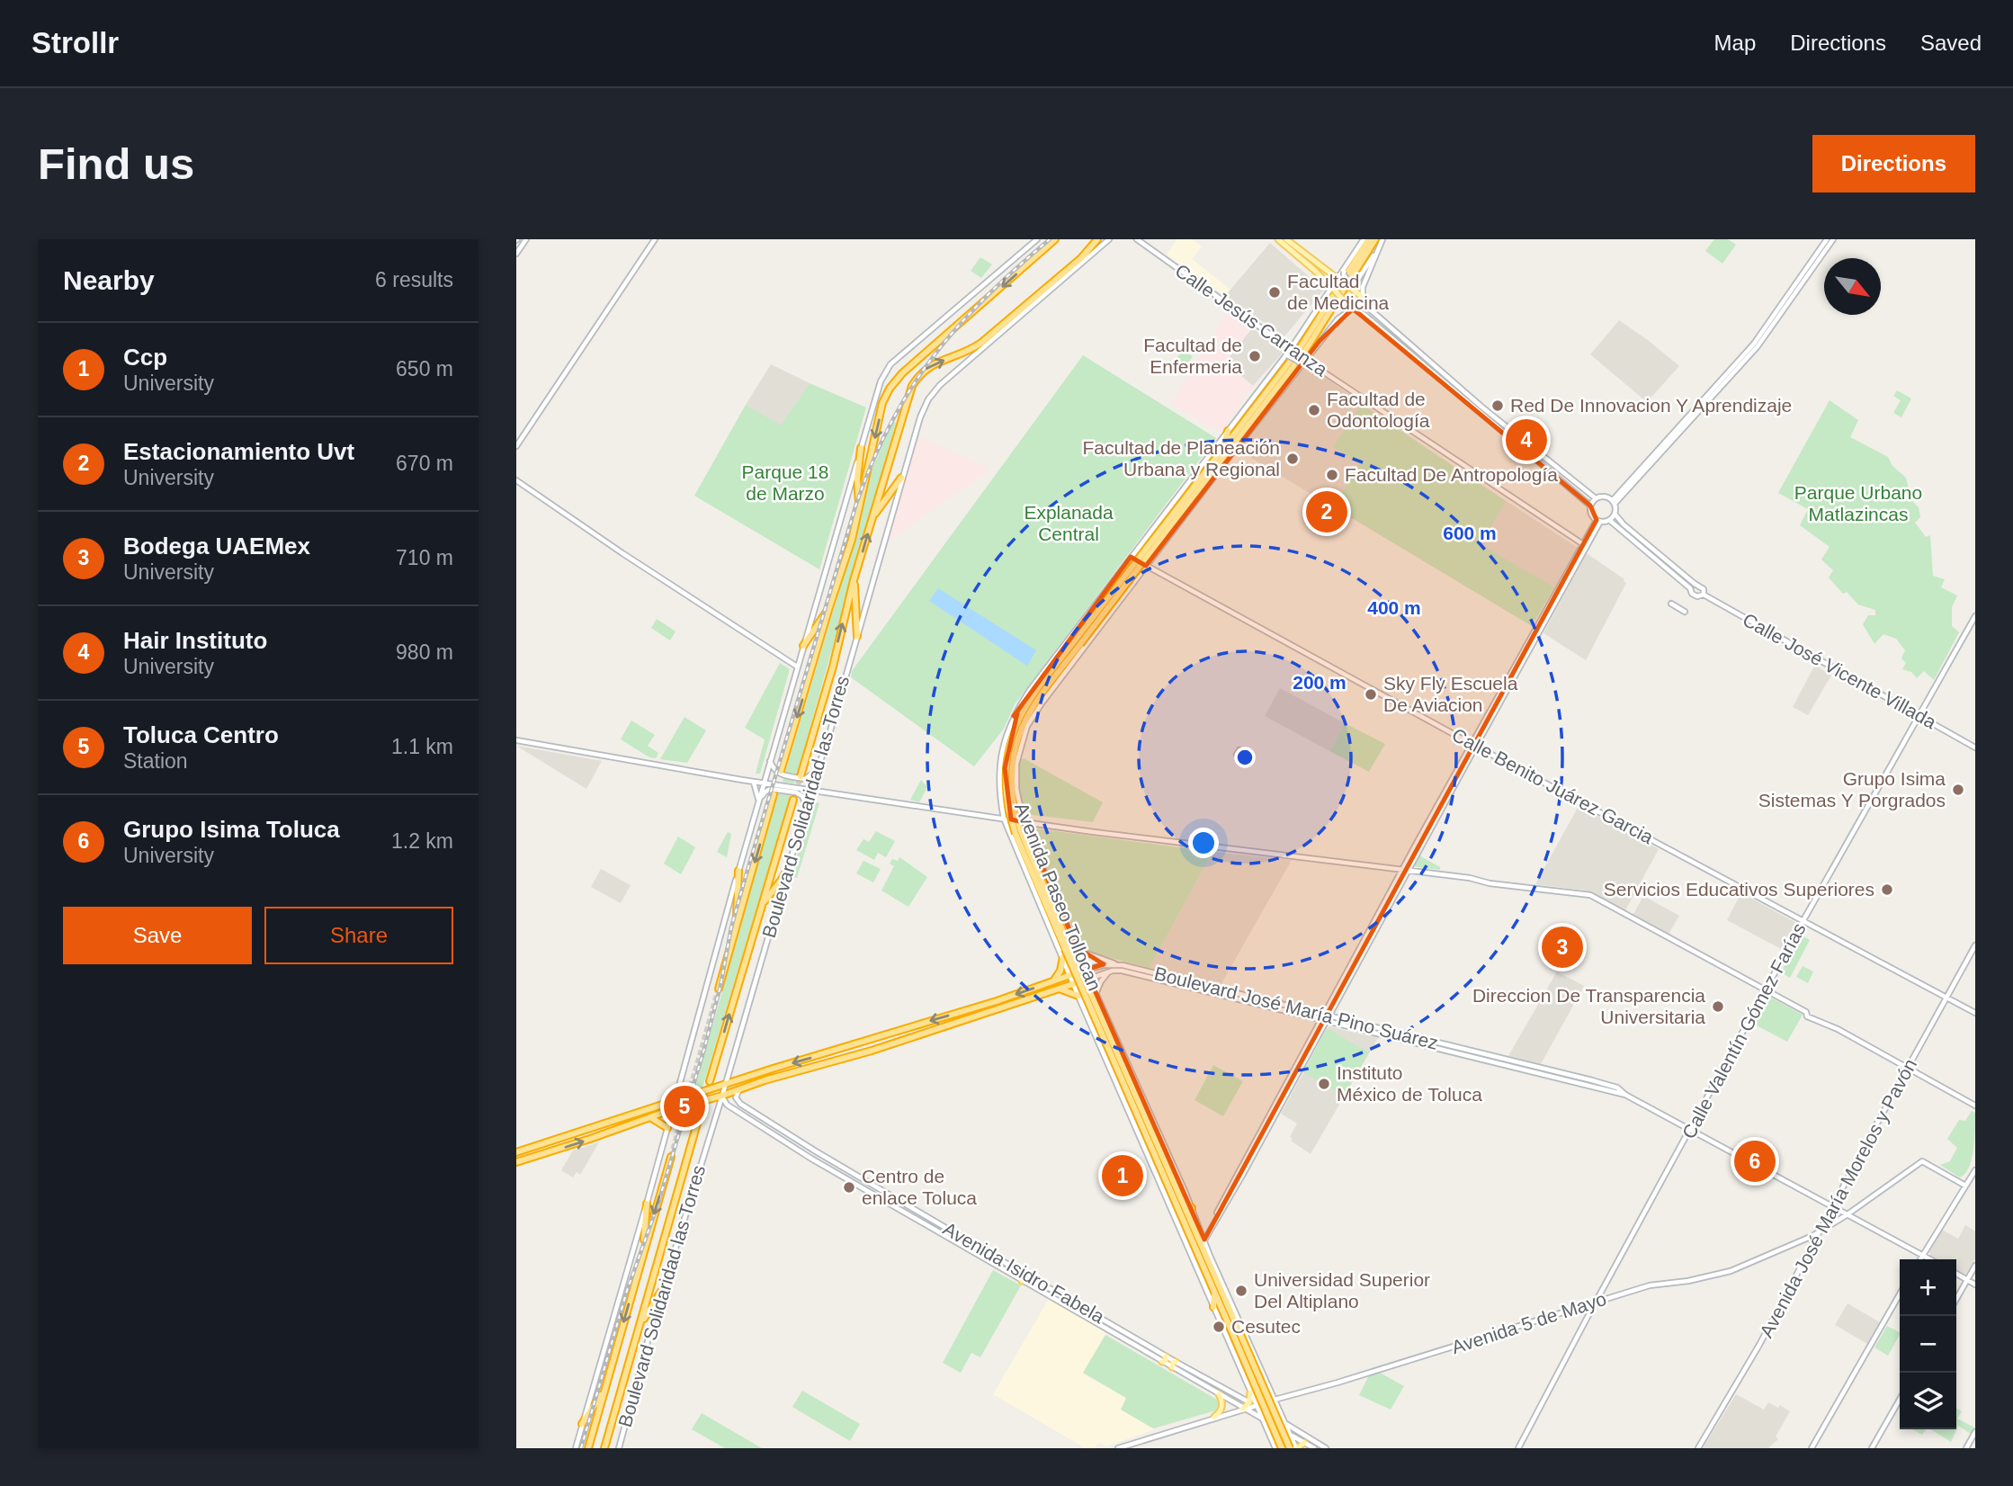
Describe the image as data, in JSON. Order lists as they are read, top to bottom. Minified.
{"streets":{"highway":["Boulevard Solidaridad las Torres","Avenida Paseo Tollocan","Boulevard José María Pino Suárez"],"main road":["Calle Jesús Carranza","Calle José Vicente Villada","Calle Benito Juárez Garcia","Calle Valentín Gómez Farías","Avenida José María Morelos y Pavón","Avenida Isidro Fabela","Avenida 5 de Mayo"]},"crossings":[["Calle Jesús Carranza","Avenida Paseo Tollocan"],["Calle José Vicente Villada","Calle Valentín Gómez Farías"],["Calle Benito Juárez Garcia","Avenida Paseo Tollocan"],["Calle Benito Juárez Garcia","Calle Valentín Gómez Farías"],["Calle Benito Juárez Garcia","Avenida José María Morelos y Pavón"],["Boulevard Solidaridad las Torres","Boulevard José María Pino Suárez"],["Boulevard Solidaridad las Torres","Avenida Isidro Fabela"],["Avenida Paseo Tollocan","Boulevard José María Pino Suárez"],["Avenida Paseo Tollocan","Avenida Isidro Fabela"],["Avenida Paseo Tollocan","Avenida 5 de Mayo"],["Boulevard José María Pino Suárez","Avenida Isidro Fabela"],["Calle Valentín Gómez Farías","Avenida 5 de Mayo"],["Avenida José María Morelos y Pavón","Avenida 5 de Mayo"],["Avenida Isidro Fabela","Avenida 5 de Mayo"]],"parks":["Parque 18 de Marzo","Parque Urbano Matlazincas","Explanada Central"],"places":["Facultad de Medicina","Facultad de Enfermeria","Red De Innovacion Y Aprendizaje","Facultad de Odontología","Facultad de Planeación Urbana y Regional","Facultad De Antropología","Sky Fly Escuela De Aviacion","Grupo Isima Sistemas Y Porgrados","Servicios Educativos Superiores","Direccion De Transparencia Universitaria","Instituto México de Toluca","Centro de enlace Toluca","Universidad Superior Del Altiplano","Cesutec"],"north":"bottom right","page":{"header":"Strollr","nav":["Map","Directions","Saved"],"buttons":["Directions",["Save","Share"]],"title":"Find us","heading":["Nearby","6 results"],"list":[{"mark":"1","name":"Ccp","note":"University","value":"650 m"},{"mark":"2","name":"Estacionamiento Uvt","note":"University","value":"670 m"},{"mark":"3","name":"Bodega UAEMex","note":"University","value":"710 m"},{"mark":"4","name":"Hair Instituto","note":"University","value":"980 m"},{"mark":"5","name":"Toluca Centro","note":"Station","value":"1.1 km"},{"mark":"6","name":"Grupo Isima Toluca","note":"University","value":"1.2 km"}],"pins":["4","2","3","5","6","1"],"map_buttons":["+","−"]},"rings":["600 m","400 m","200 m"]}
